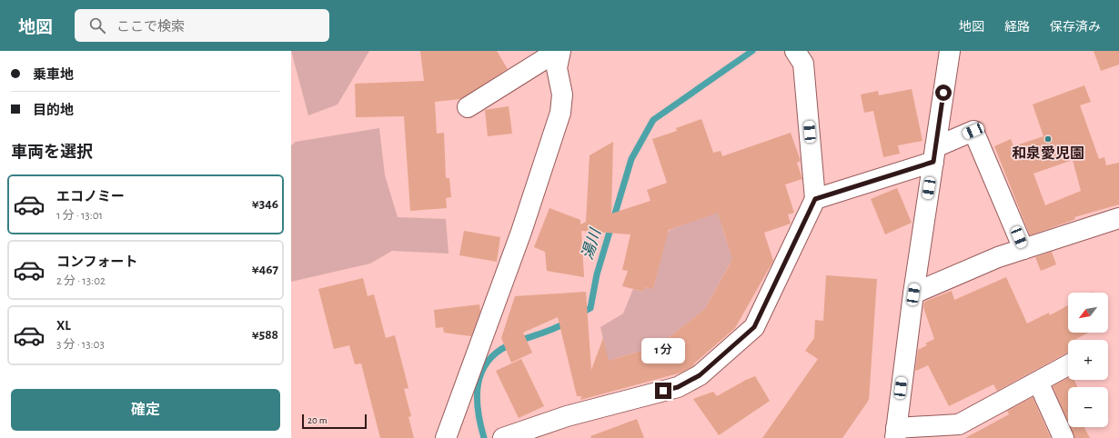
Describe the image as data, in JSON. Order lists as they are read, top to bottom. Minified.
{"water":["湯川"],"places":["和泉愛児園"],"scale_bar":"20 m","north":"bottom left","page":{"header":"地図","search":"ここで検索","nav":["地図","経路","保存済み"],"banner":["乗車地","目的地"],"heading":"車両を選択","list":[{"name":"エコノミー","note":"1 分 · 13:01","value":"¥346"},{"name":"コンフォート","note":"2 分 · 13:02","value":"¥467"},{"name":"XL","note":"3 分 · 13:03","value":"¥588"}],"map_buttons":["+","−"],"bubble":"1 分","buttons":"確定","scale":"20 m"}}
